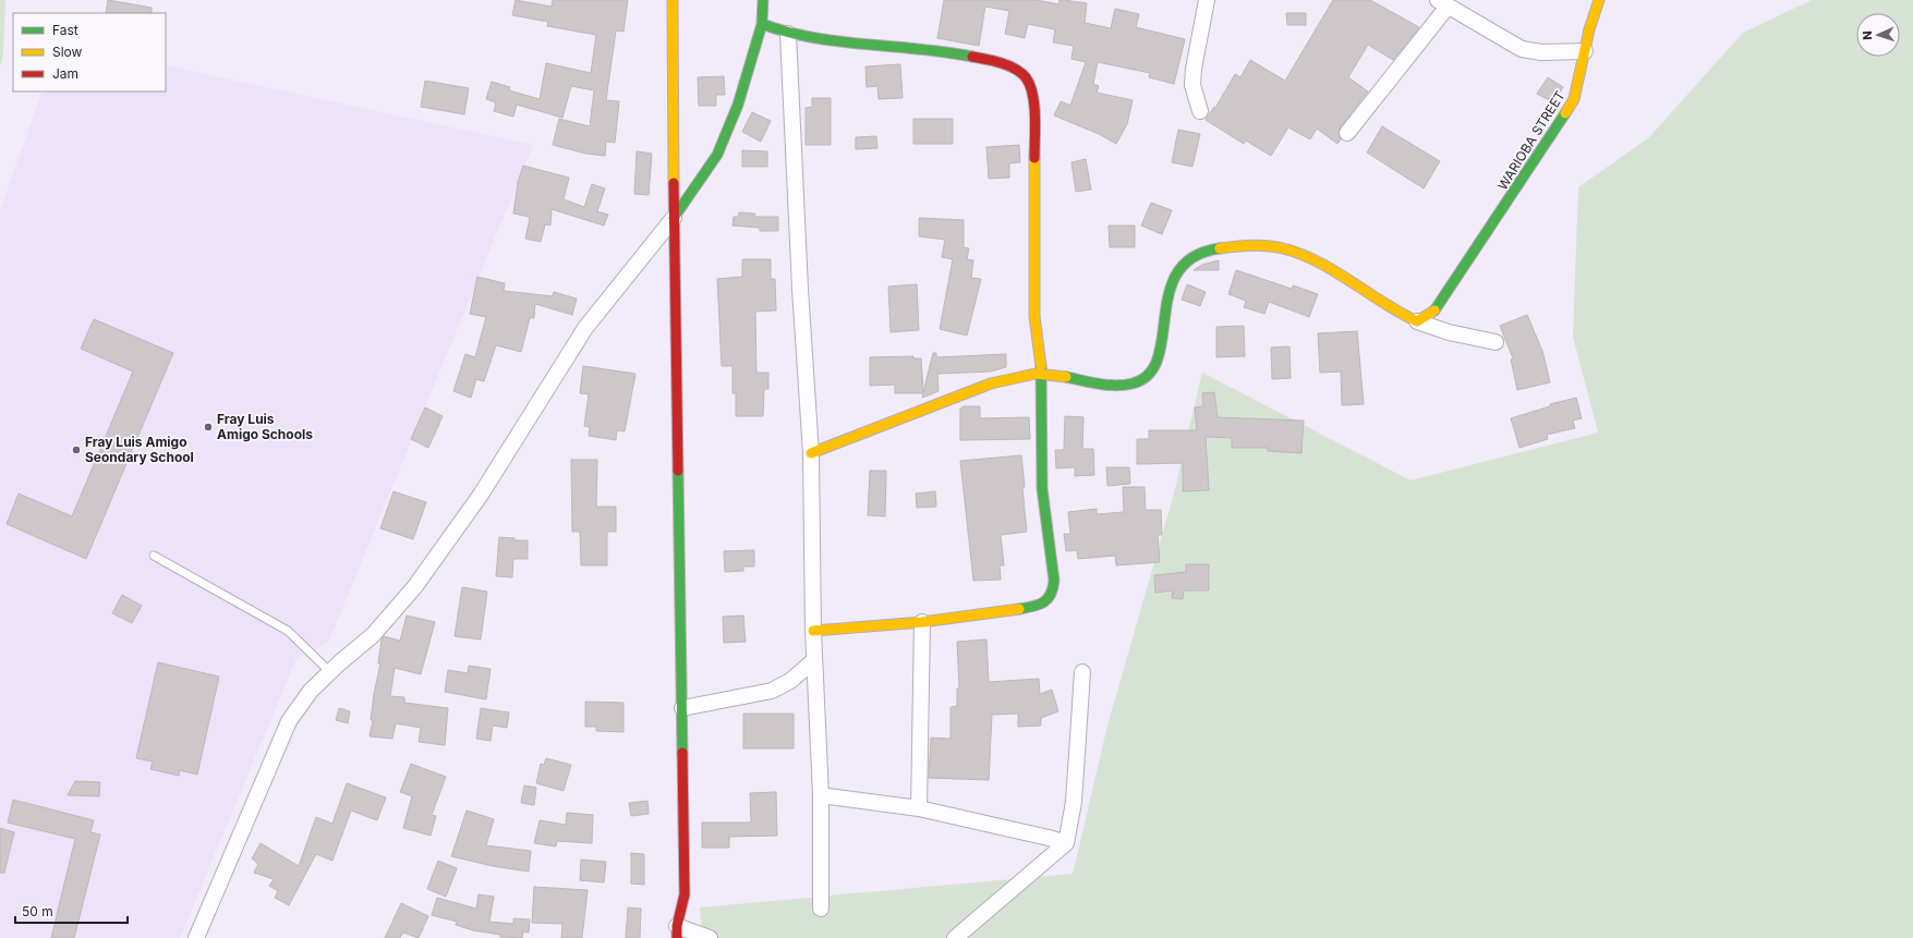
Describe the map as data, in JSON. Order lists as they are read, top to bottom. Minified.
{"streets":{"street":["WARIOBA STREET"]},"places":["Fray Luis Amigo Schools","Fray Luis Amigo Seondary School"],"legend":["Fast","Slow","Jam"],"scale_bar":"50 m","north":"left"}
